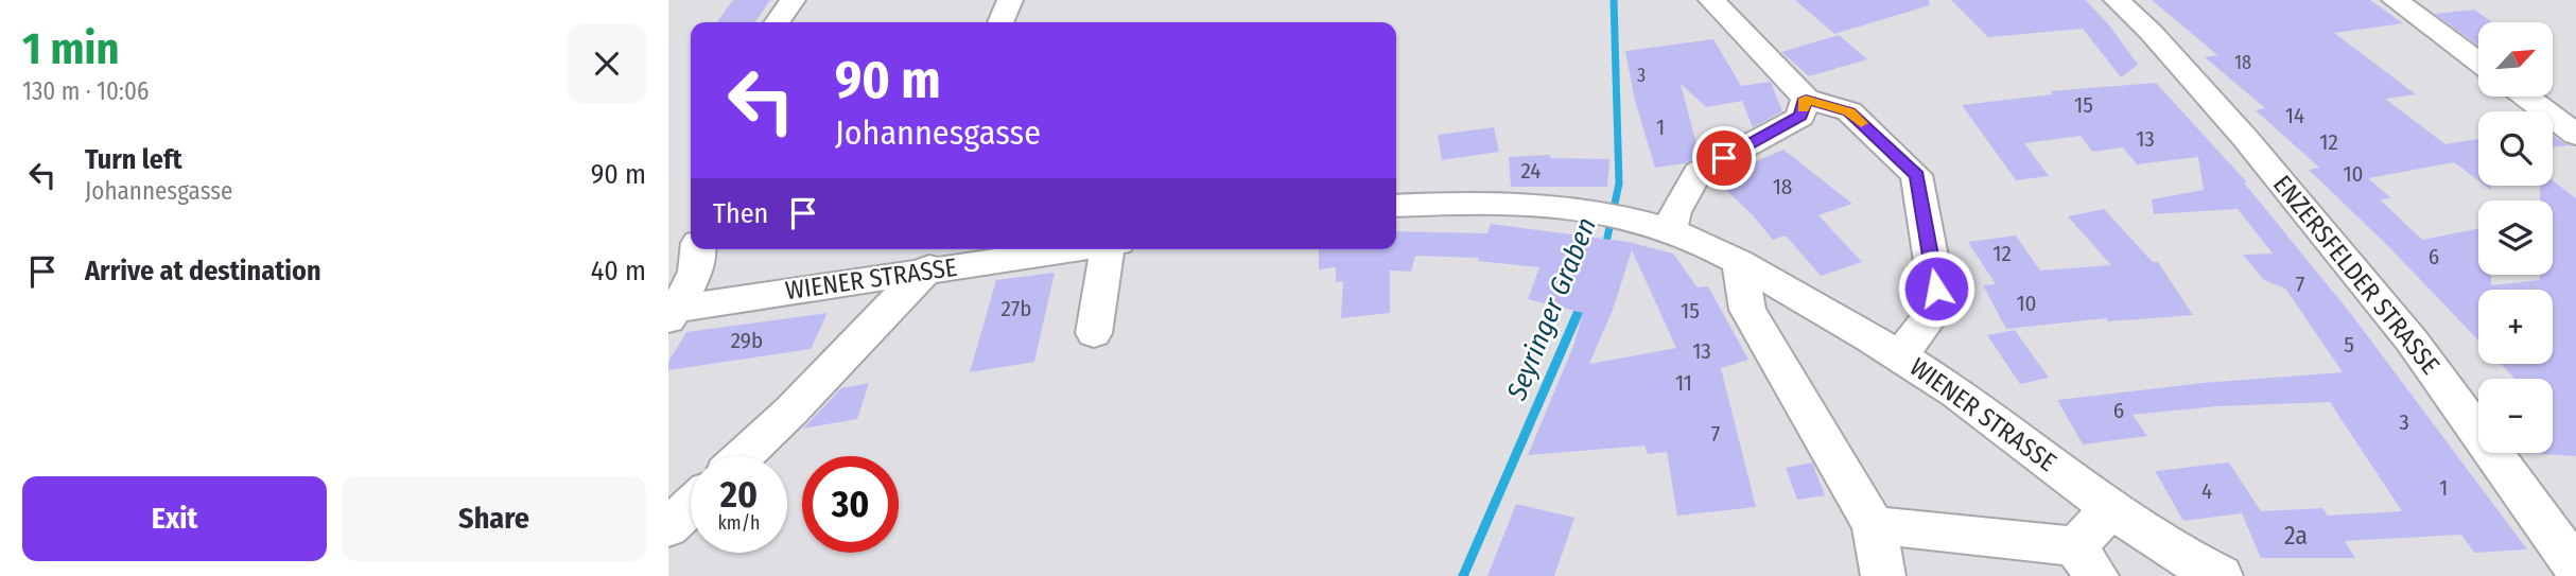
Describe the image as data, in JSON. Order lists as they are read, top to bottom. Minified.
{"streets":{"street":["ENZERSFELDER STRASSE","WIENER STRASSE"]},"water":["Seyringer Graben"],"house_numbers":["18","3","15","14","1","13","12","24","10","18","12","6","7","10","27b","15","29b","5","13","11","6","3","7","1","4","2a"],"north":"top right","page":{"heading":["1 min","130 m · 10:06"],"map_buttons":["+","−"],"turn":["90 m","Johannesgasse"],"list":[{"name":"Turn left","note":"Johannesgasse","value":"90 m"},{"name":"Arrive at destination","value":"40 m"}],"then":"Then","speed":"20 km/h","limit":"30","buttons":["Exit","Share"]}}
